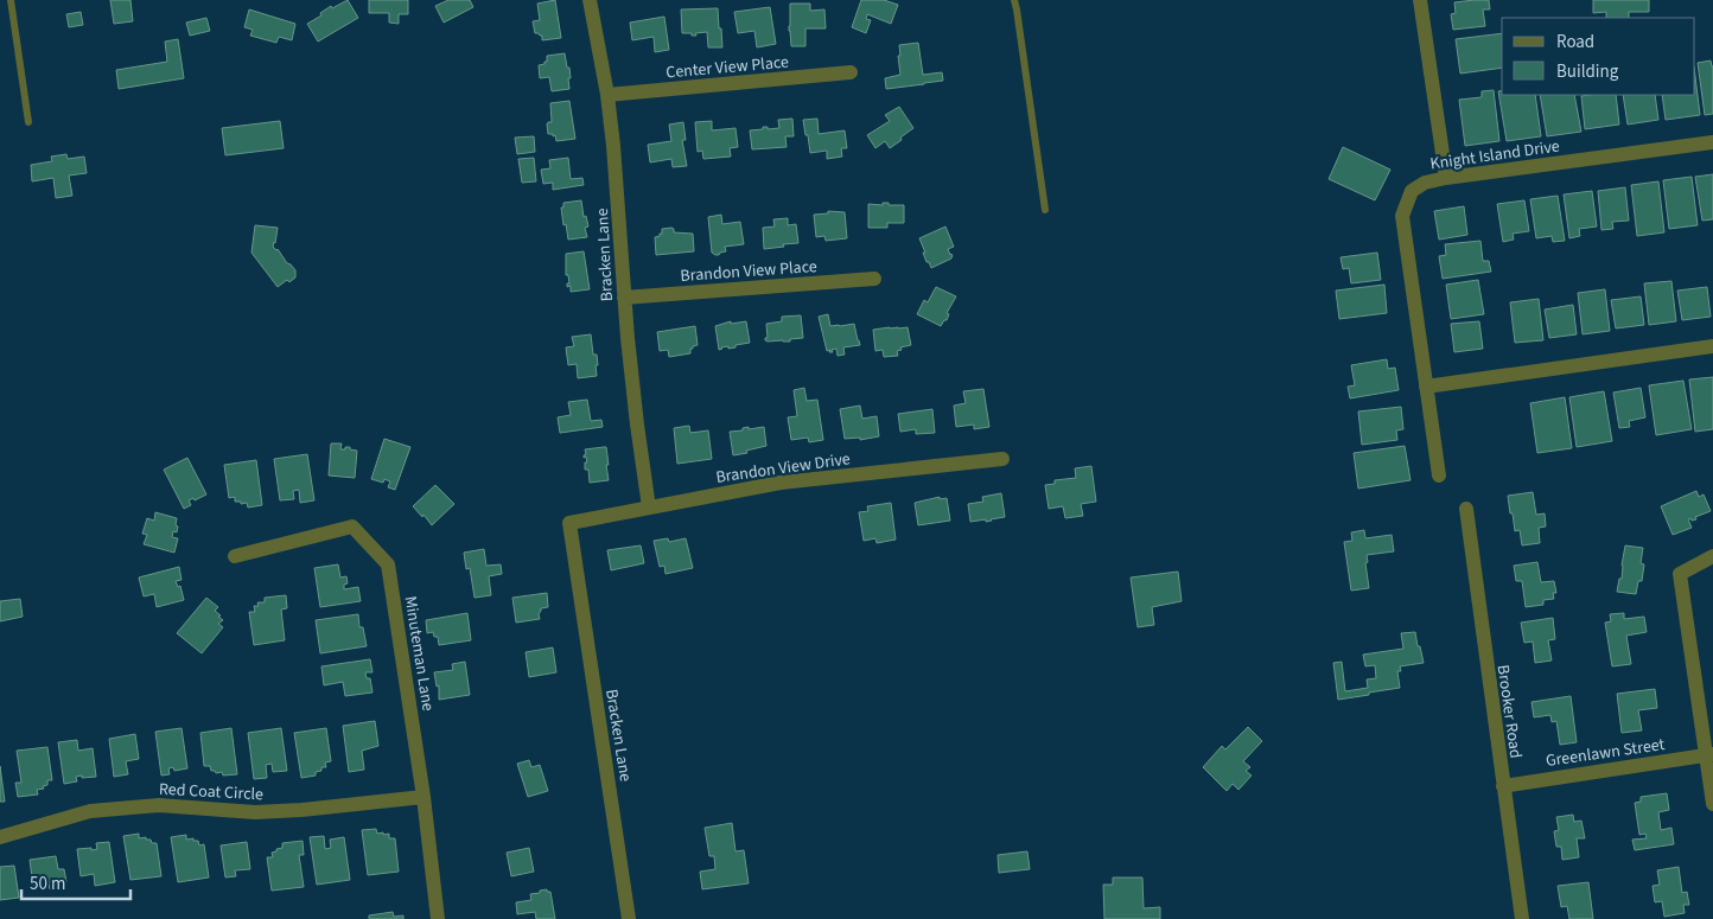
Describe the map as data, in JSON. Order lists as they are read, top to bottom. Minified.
{"streets":{"street":["Center View Place","Knight Island Drive","Bracken Lane","Brandon View Place","Brandon View Drive","Minuteman Lane","Brooker Road","Greenlawn Street","Red Coat Circle"]},"crossings":[["Center View Place","Bracken Lane"],["Bracken Lane","Brandon View Place"],["Bracken Lane","Brandon View Drive"],["Minuteman Lane","Red Coat Circle"],["Brooker Road","Greenlawn Street"]],"legend":["Road","Building"],"scale_bar":"50 m"}
